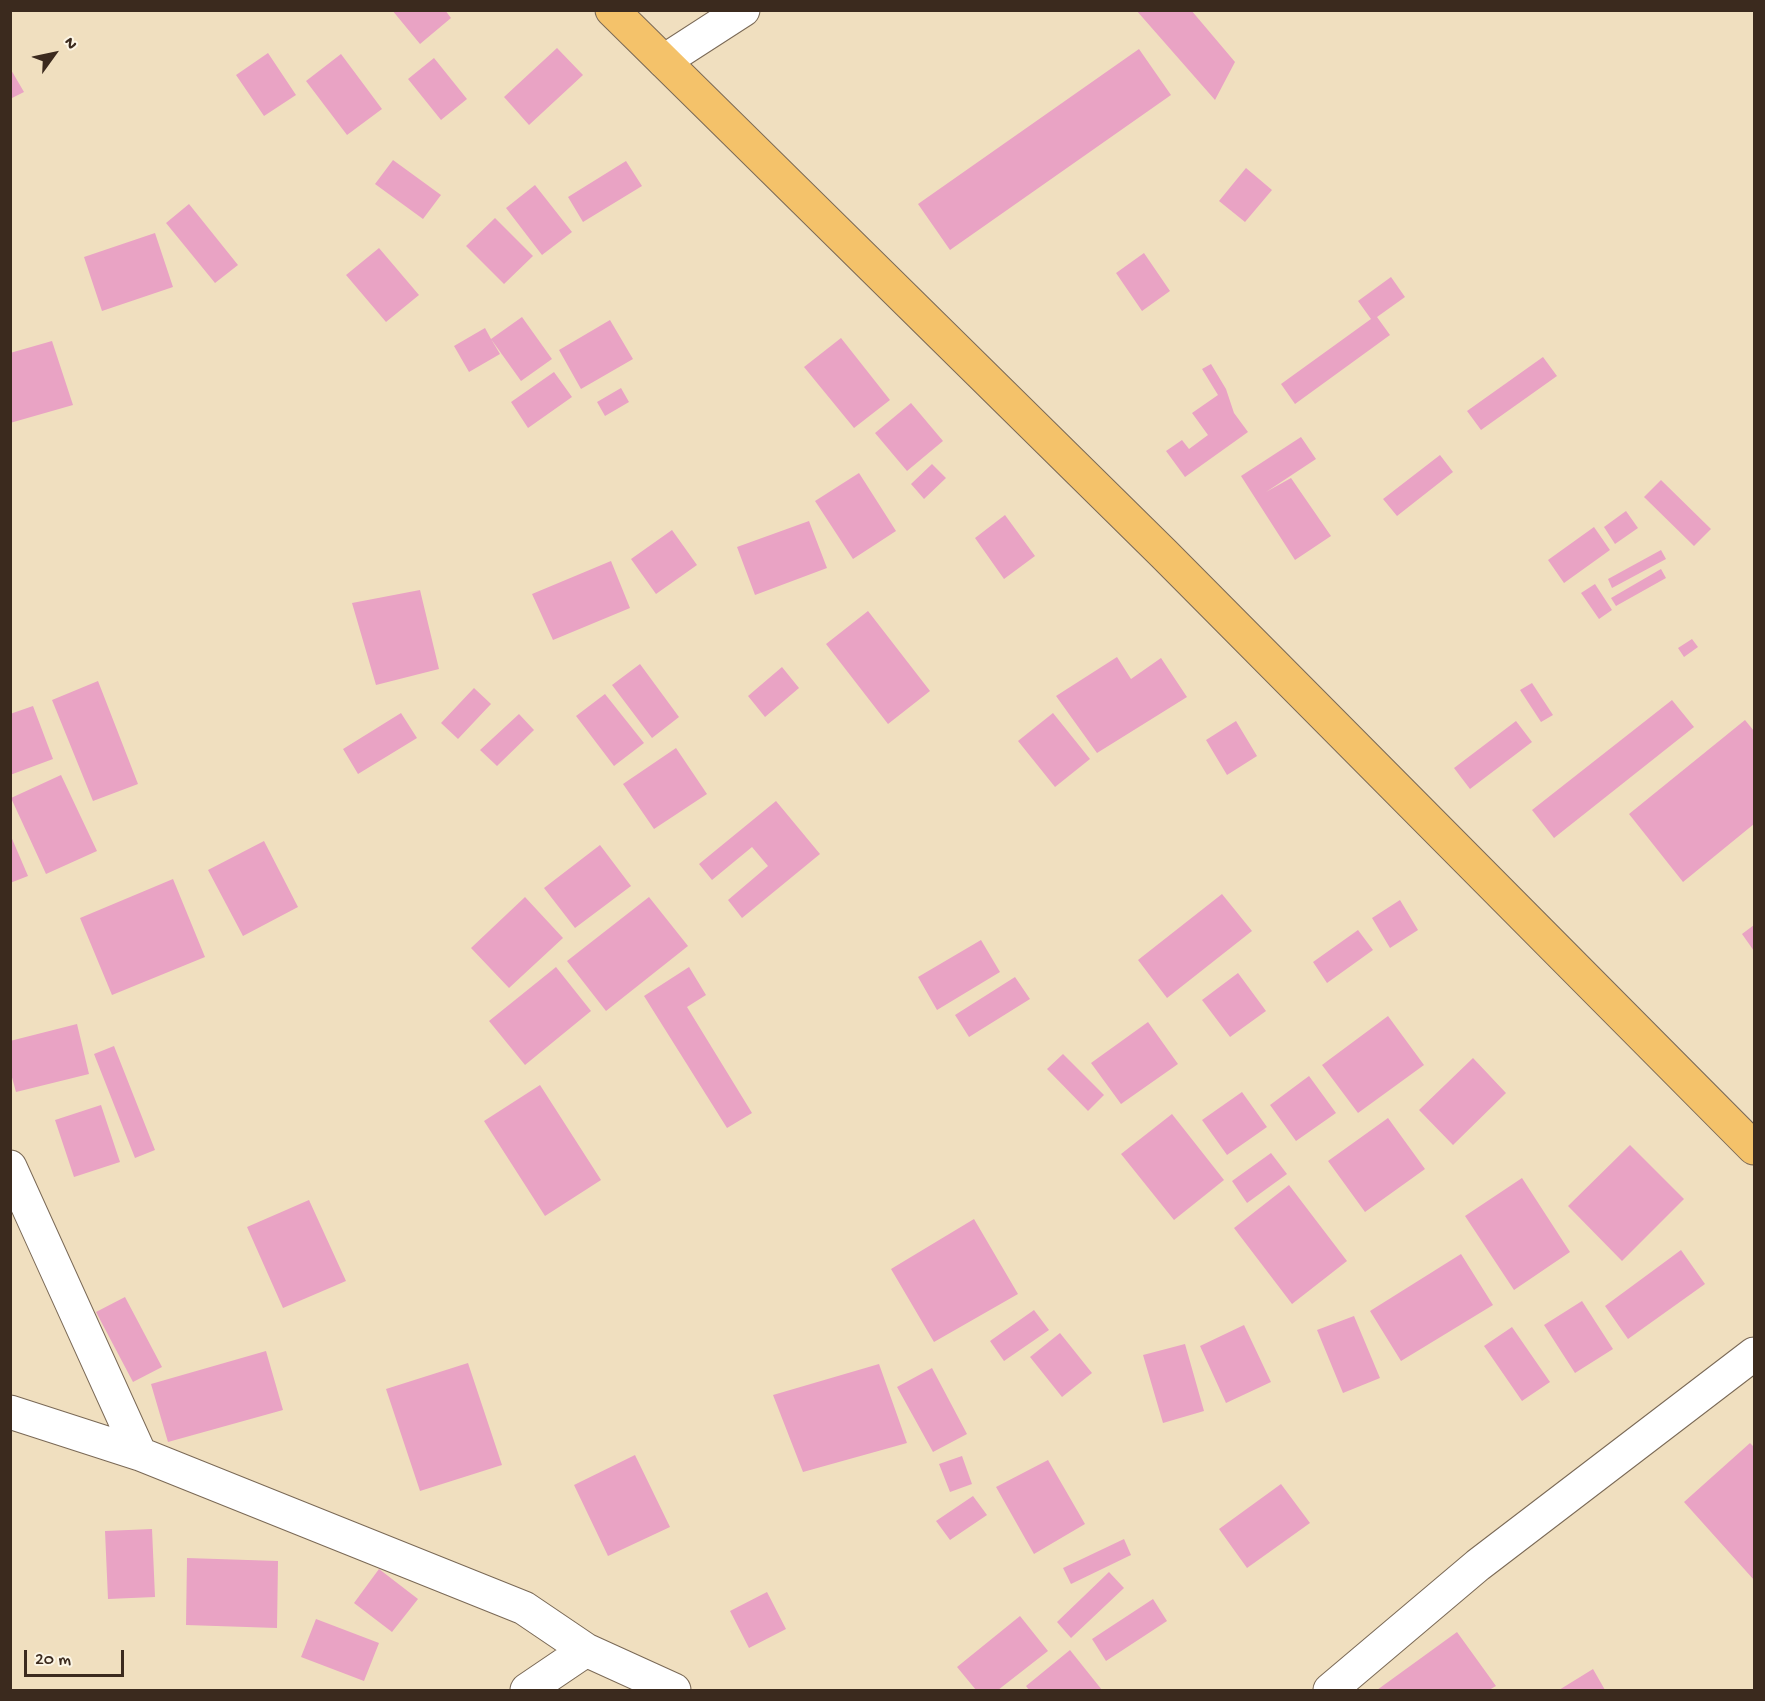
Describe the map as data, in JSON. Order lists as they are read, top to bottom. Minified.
{"scale_bar":"20 m","north":"top right"}
